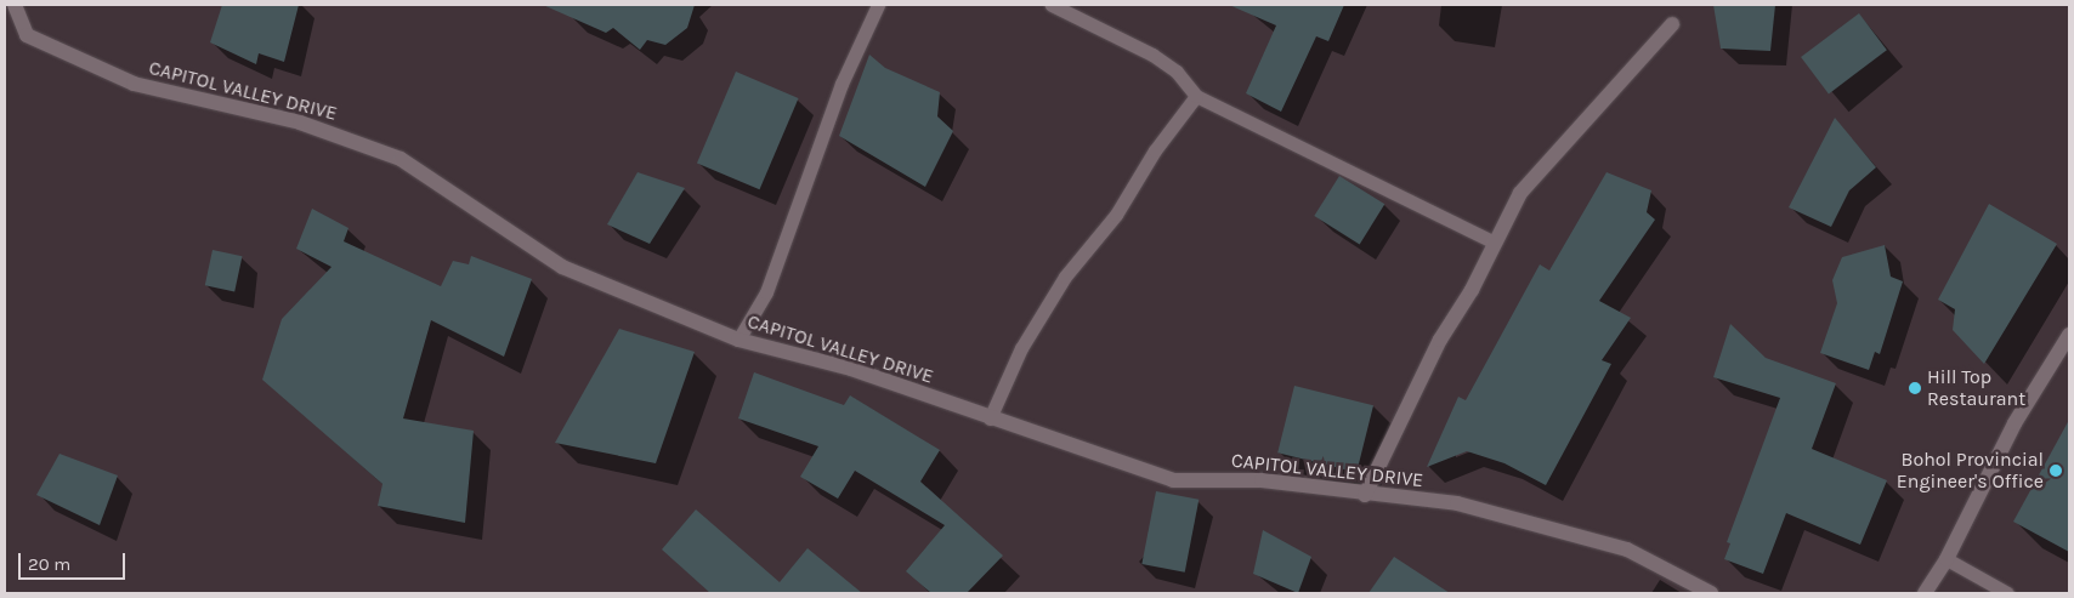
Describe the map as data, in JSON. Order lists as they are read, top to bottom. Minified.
{"streets":{"street":["CAPITOL VALLEY DRIVE"]},"places":["Hill Top Restaurant","Bohol Provincial Engineer's Office"],"scale_bar":"20 m"}
